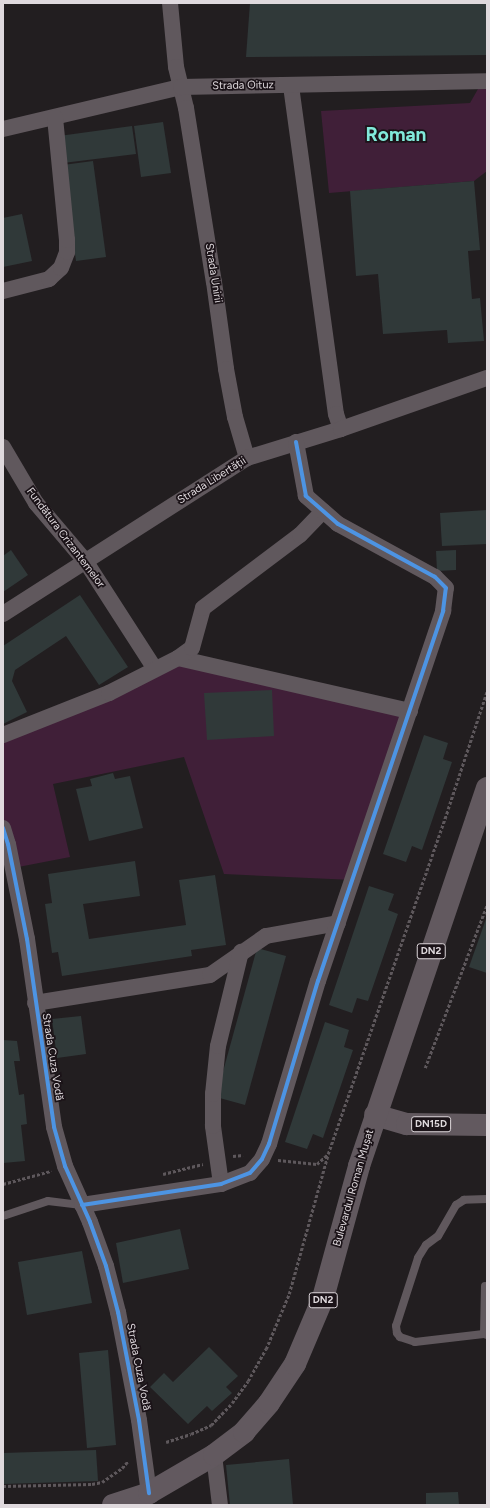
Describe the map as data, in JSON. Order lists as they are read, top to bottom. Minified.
{"streets":{"main road":["DN2","DN15D","Bulevardul Roman Mușat"],"street":["Strada Oituz","Strada Unirii","Strada Libertății","Fundătura Crizantemelor","Strada Cuza Vodă"]},"crossings":[["Strada Oituz","Strada Unirii"],["Strada Unirii","Strada Libertății"],["Strada Libertății","Fundătura Crizantemelor"],["Strada Cuza Vodă","Bulevardul Roman Mușat"],["DN15D","Bulevardul Roman Mușat"]],"districts":["Roman"]}
